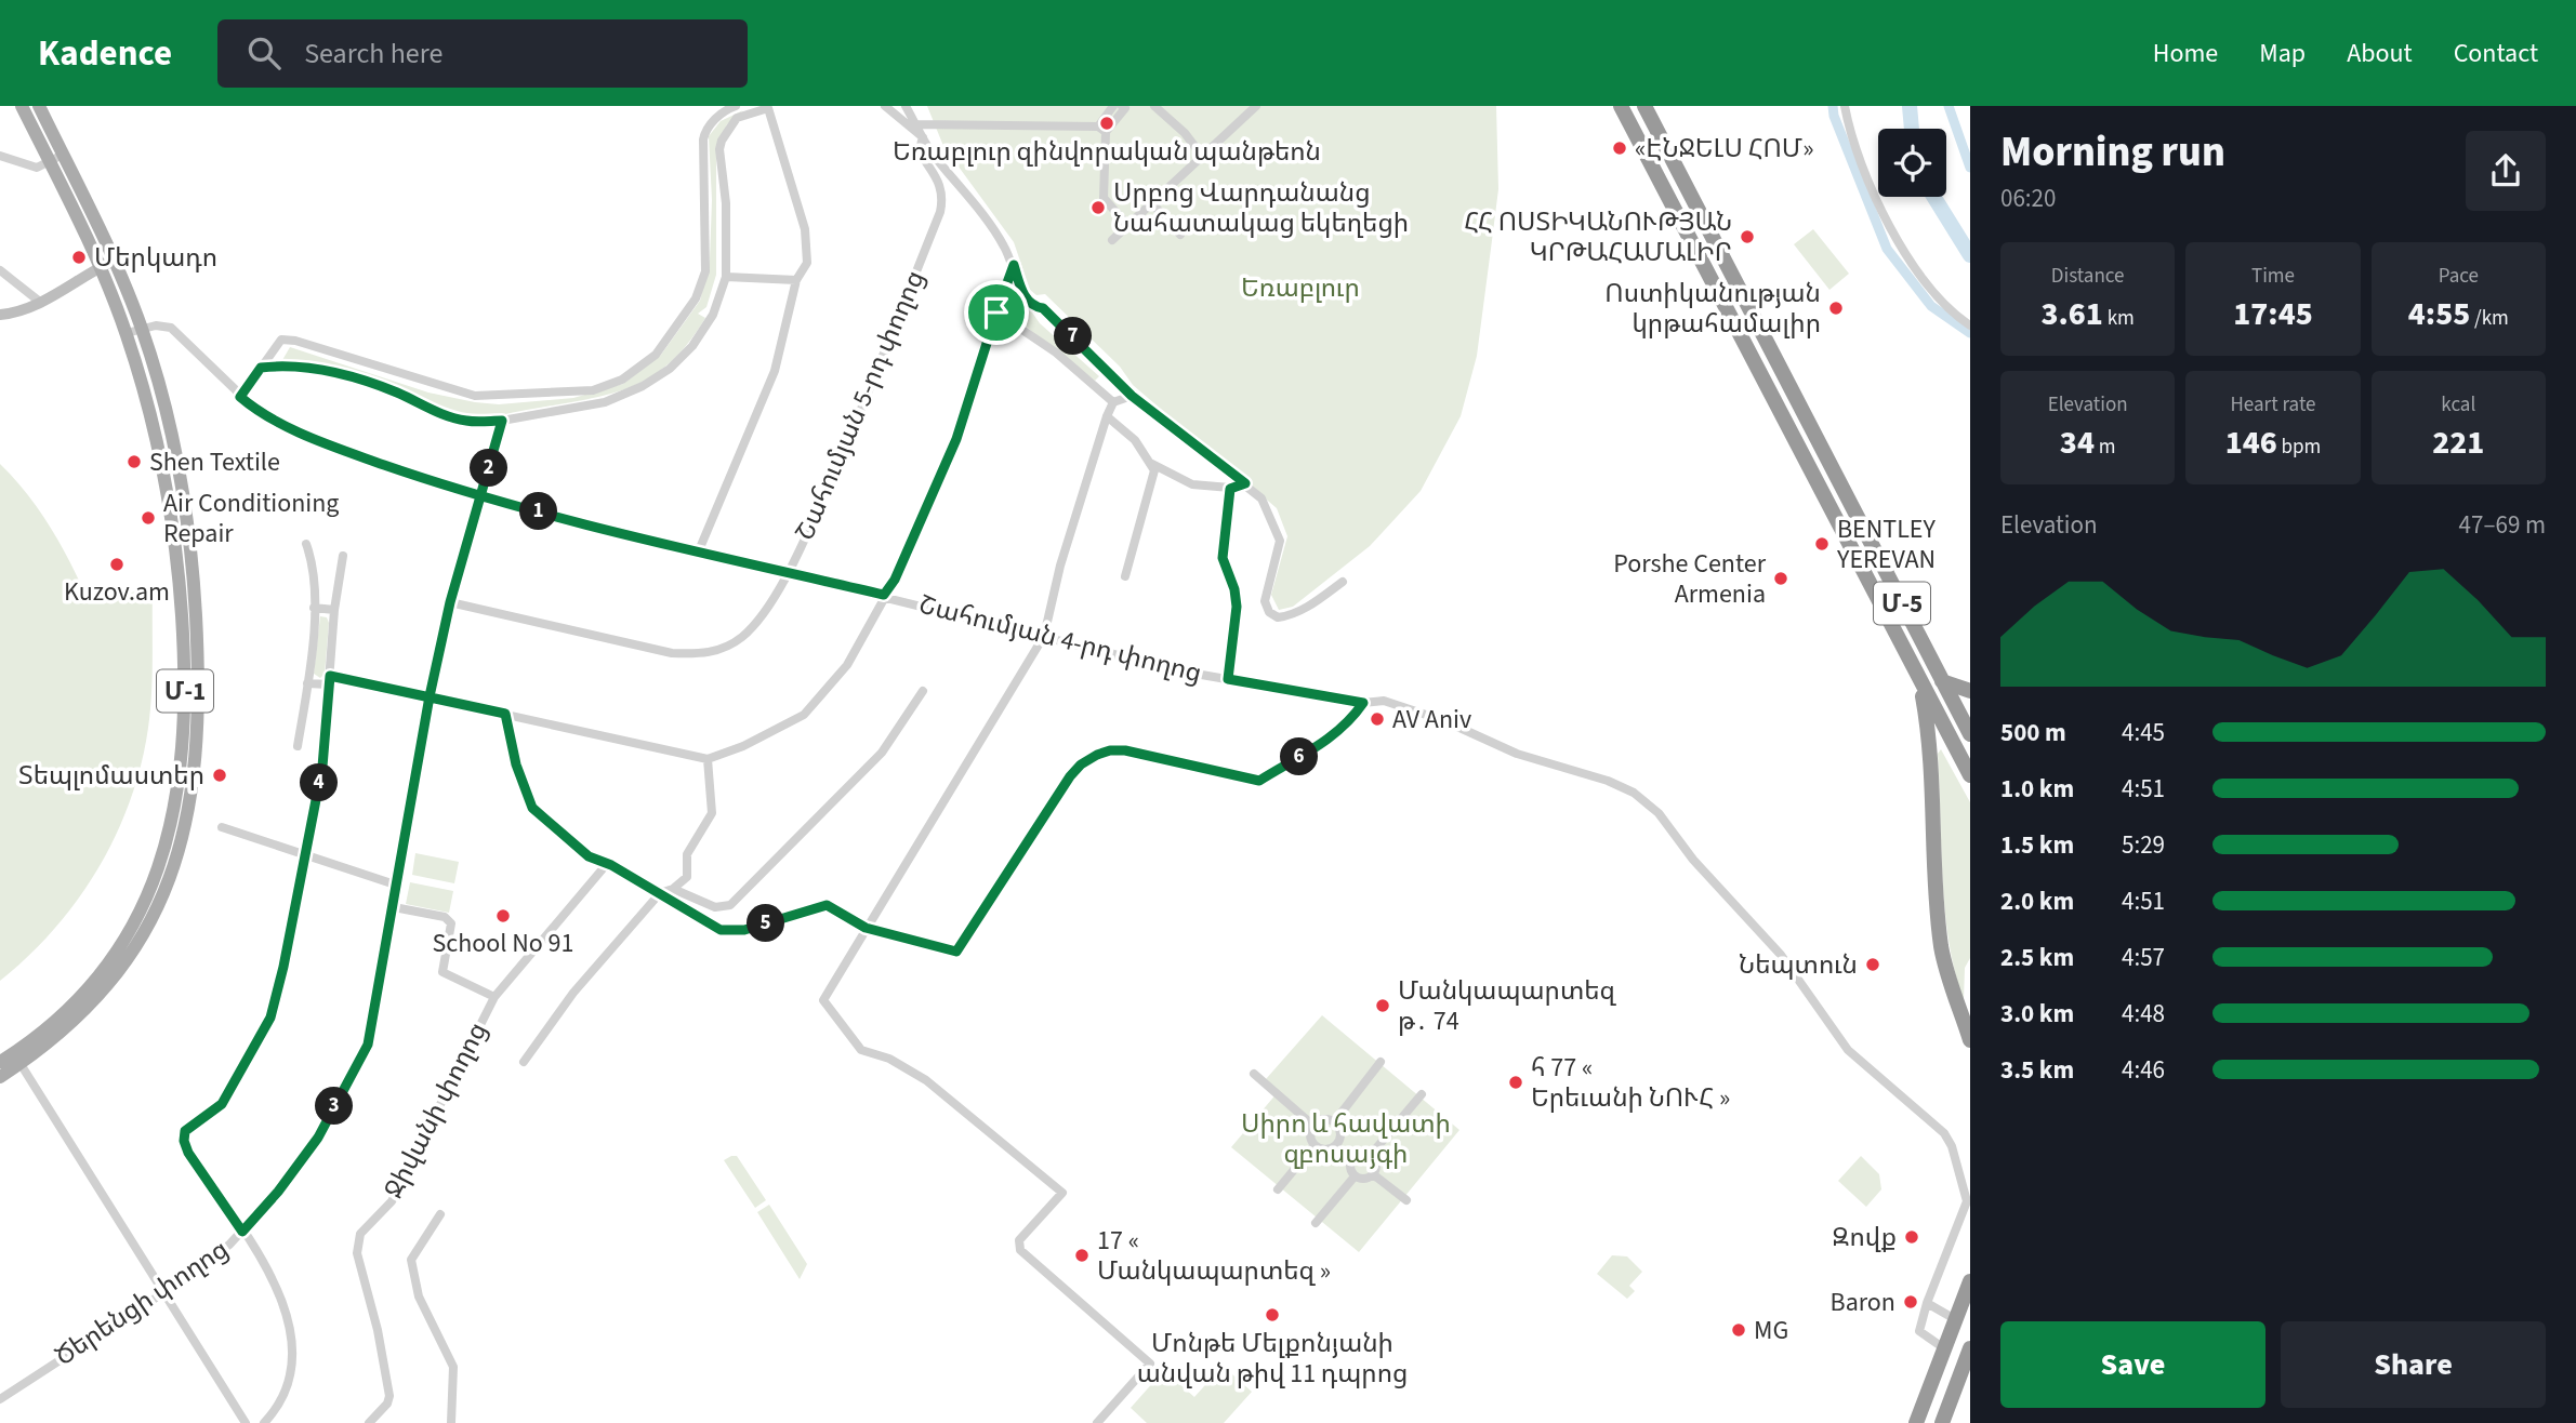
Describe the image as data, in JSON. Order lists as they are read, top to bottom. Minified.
{"streets":{"highway":["Մ-5"],"main road":["Մ-1"],"street":["Շահումյան 5-րդ փողոց","Շահումյան 4-րդ փողոց","Ջիվանի փողոց","Ծերենցի փողոց"]},"crossings":[["Շահումյան 5-րդ փողոց","Շահումյան 4-րդ փողոց"],["Շահումյան 5-րդ փողոց","Ծերենցի փողոց"],["Շահումյան 4-րդ փողոց","Մ-1"],["Շահումյան 4-րդ փողոց","Ծերենցի փողոց"]],"parks":["Եռաբլուր","Սիրո և հավատի զբոսայգի"],"places":["Եռաբլուր զինվորական պանթեոն","«ԷՆՋԵԼՍ ՀՈՄ»","Սրբոց Վարդանանց Նահատակաց եկեղեցի","ՀՀ ՈՍՏԻԿԱՆՈՒԹՅԱՆ ԿՐԹԱՀԱՄԱԼԻՐ","Մերկադո","Ոստիկանության կրթահամալիր","Shen Textile","Air Conditioning Repair","BENTLEY YEREVAN","Kuzov.am","Porshe Center Armenia","AV Aniv","Տեպլոմաստեր","School No 91","Նեպտուն","Մանկապարտեզ թ․ 74","հ 77 « Երեւանի ՆՈՒՀ »","Զովք","17 « Մանկապարտեզ »","Baron","Մոնթե Մելքոնյանի անվան թիվ 11 դպրոց","MG"],"page":{"header":"Kadence","search":"Search here","nav":["Home","Map","About","Contact"],"heading":["Morning run","06:20"],"stats":[["Distance","3.61 km"],["Time","17:45"],["Pace","4:55 /km"],["Elevation","34 m"],["Heart rate","146 bpm"],["kcal","221"]],"pins":["7","2","1","6","4","5","3"],"chart":["Elevation","47–69 m"],"list":[{"name":"500 m","note":"4:45"},{"name":"1.0 km","note":"4:51"},{"name":"1.5 km","note":"5:29"},{"name":"2.0 km","note":"4:51"},{"name":"2.5 km","note":"4:57"},{"name":"3.0 km","note":"4:48"},{"name":"3.5 km","note":"4:46"}],"buttons":["Save","Share"]}}
